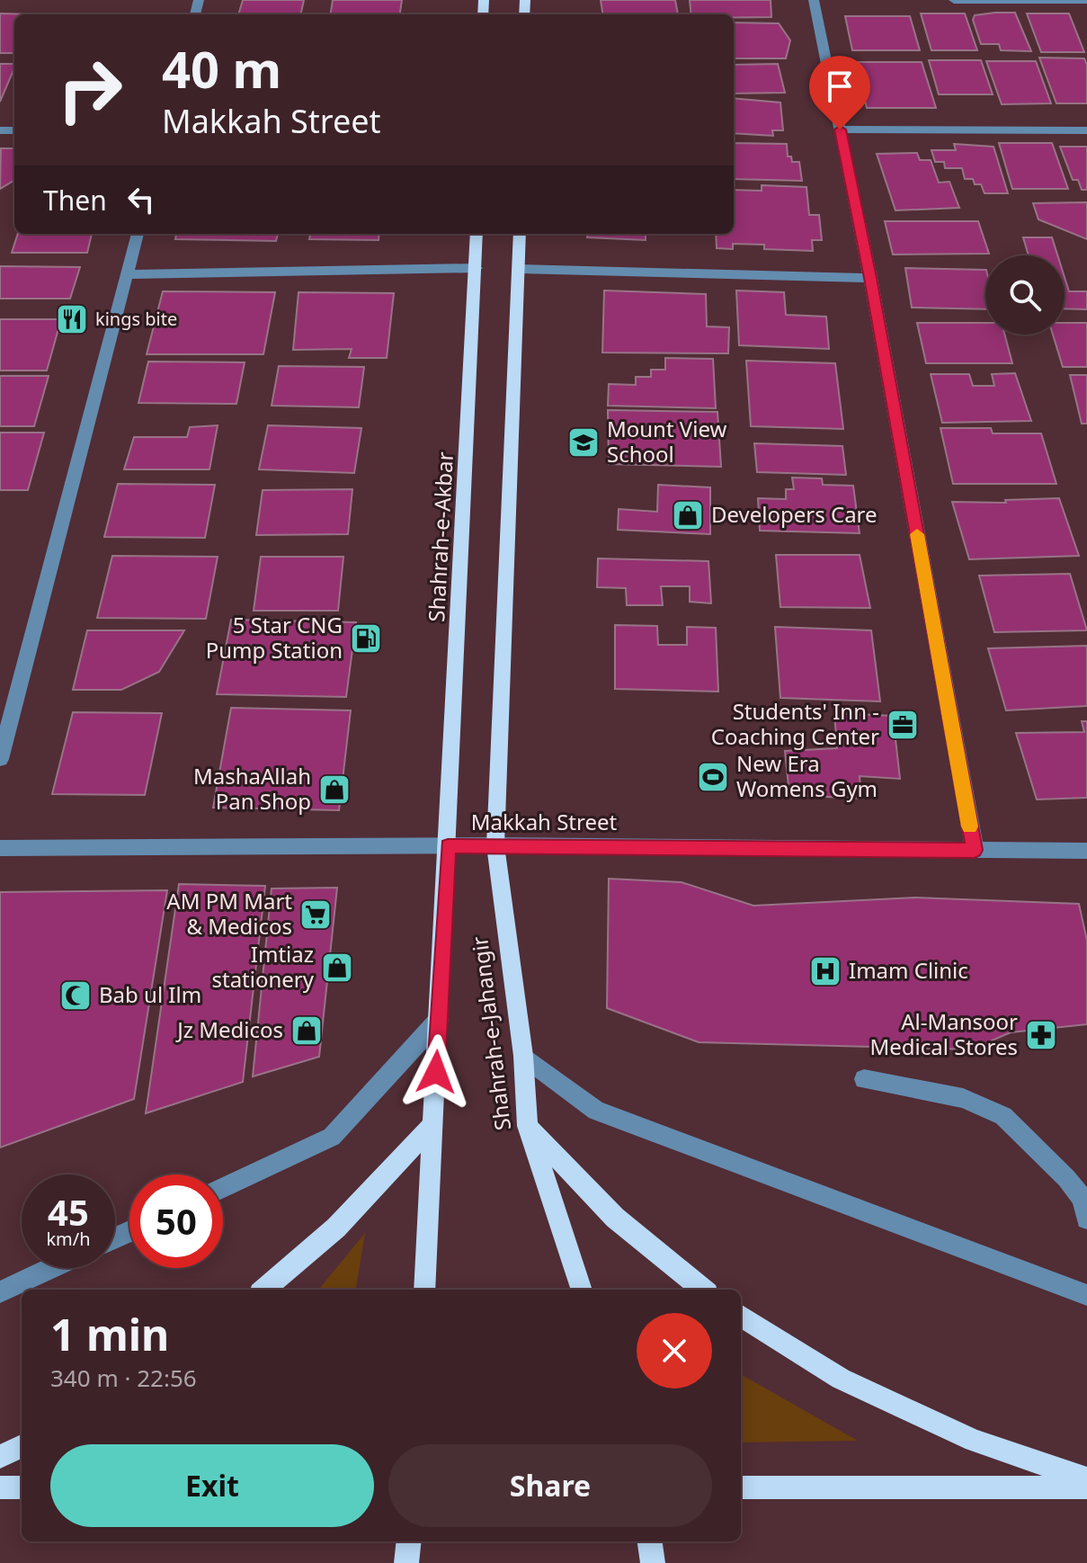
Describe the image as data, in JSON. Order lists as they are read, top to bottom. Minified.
{"streets":{"main road":["Shahrah-e-Akbar","Shahrah-e-Jahangir"],"street":["Makkah Street"]},"crossings":[["Shahrah-e-Akbar","Makkah Street"],["Shahrah-e-Akbar","Shahrah-e-Jahangir"],["Makkah Street","Shahrah-e-Jahangir"]],"places":{"restaurant":["kings bite"],"school or university":["Mount View School"],"shop":["Developers Care","MashaAllah Pan Shop","Imtiaz stationery","Jz Medicos"],"fuel station":["5 Star CNG Pump Station"],"office":["Students' Inn - Coaching Center"],"sports":["New Era Womens Gym"],"supermarket":["AM PM Mart & Medicos"],"hospital":["Imam Clinic"],"mosque":["Bab ul Ilm"],"pharmacy":["Al-Mansoor Medical Stores"]},"page":{"turn":["40 m","Makkah Street"],"then":"Then","speed":"45 km/h","limit":"50","heading":["1 min","340 m · 22:56"],"buttons":["Exit","Share"]}}
